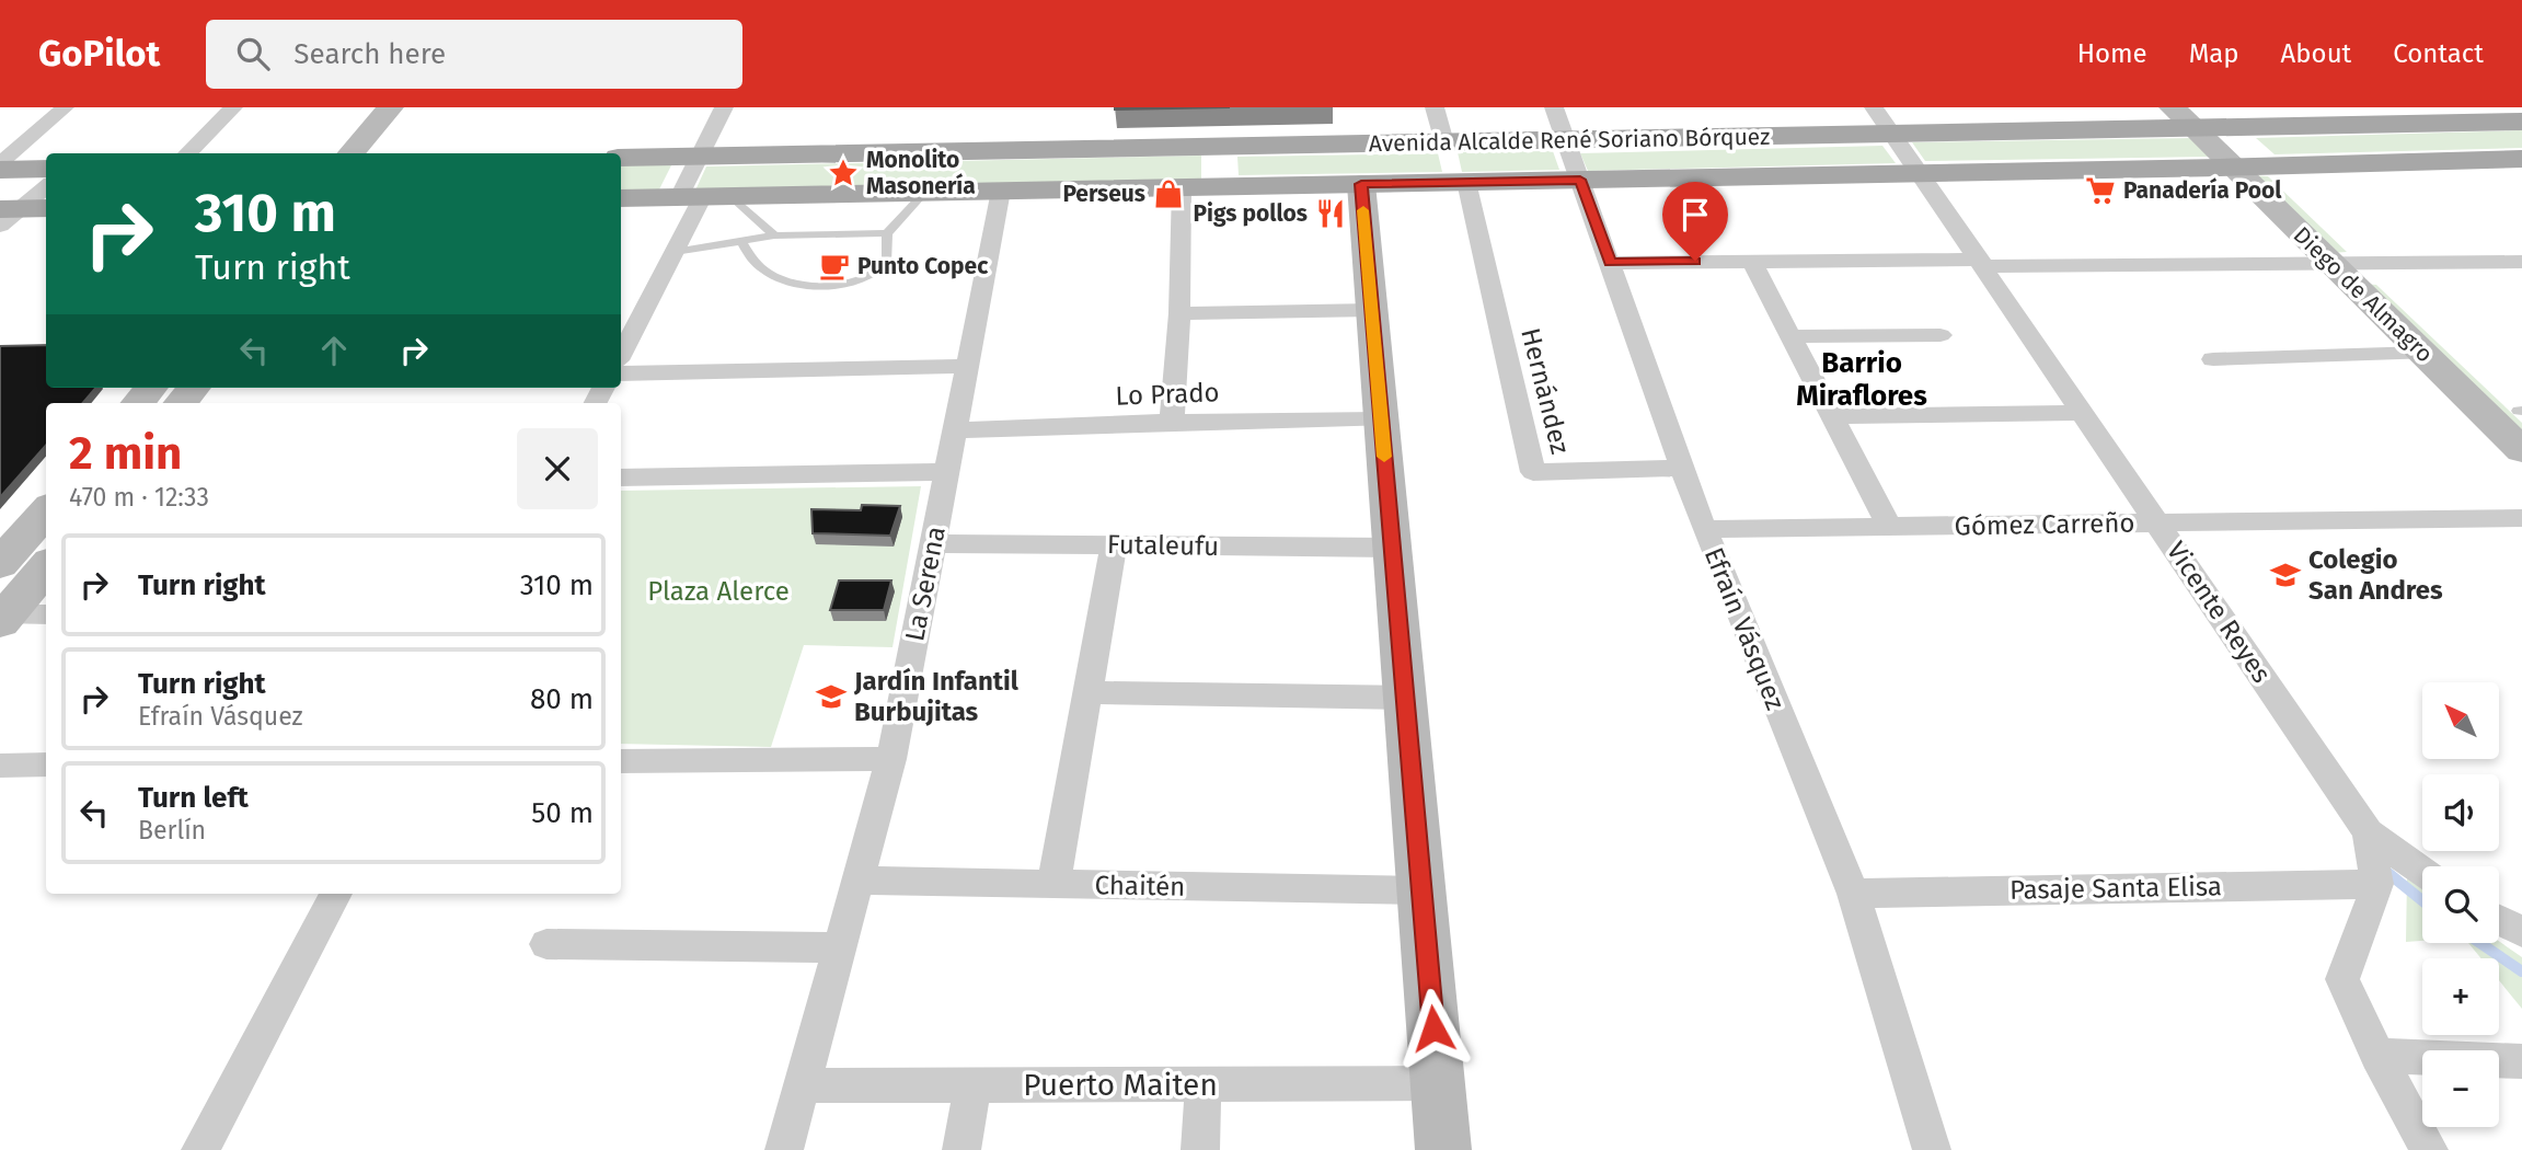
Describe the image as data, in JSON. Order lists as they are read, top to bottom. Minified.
{"streets":{"main road":["Avenida Alcalde René Soriano Bórquez","Diego de Almagro"],"street":["Hernández","Lo Prado","Gómez Carreño","Futaleufu","La Serena","Vicente Reyes","Efraín Vásquez","Chaitén","Pasaje Santa Elisa","Puerto Maiten"]},"crossings":[["Avenida Alcalde René Soriano Bórquez","Diego de Almagro"],["Avenida Alcalde René Soriano Bórquez","Hernández"],["Avenida Alcalde René Soriano Bórquez","La Serena"],["Avenida Alcalde René Soriano Bórquez","Vicente Reyes"],["Avenida Alcalde René Soriano Bórquez","Efraín Vásquez"],["Hernández","Efraín Vásquez"],["Lo Prado","La Serena"],["Gómez Carreño","Vicente Reyes"],["Gómez Carreño","Efraín Vásquez"],["Futaleufu","La Serena"],["La Serena","Chaitén"],["La Serena","Puerto Maiten"],["Vicente Reyes","Pasaje Santa Elisa"],["Efraín Vásquez","Pasaje Santa Elisa"]],"districts":["Barrio Miraflores"],"parks":["Plaza Alerce"],"places":{"place":["Monolito Masonería"],"supermarket":["Panadería Pool"],"shop":["Perseus"],"restaurant":["Pigs pollos"],"cafe":["Punto Copec"],"school or university":["Colegio San Andres","Jardín Infantil Burbujitas"]},"north":"top left","page":{"header":"GoPilot","search":"Search here","nav":["Home","Map","About","Contact"],"turn":["310 m","Turn right"],"heading":["2 min","470 m · 12:33"],"list":[{"name":"Turn right","value":"310 m"},{"name":"Turn right","note":"Efraín Vásquez","value":"80 m"},{"name":"Turn left","note":"Berlín","value":"50 m"}],"map_buttons":["+","−"]}}
